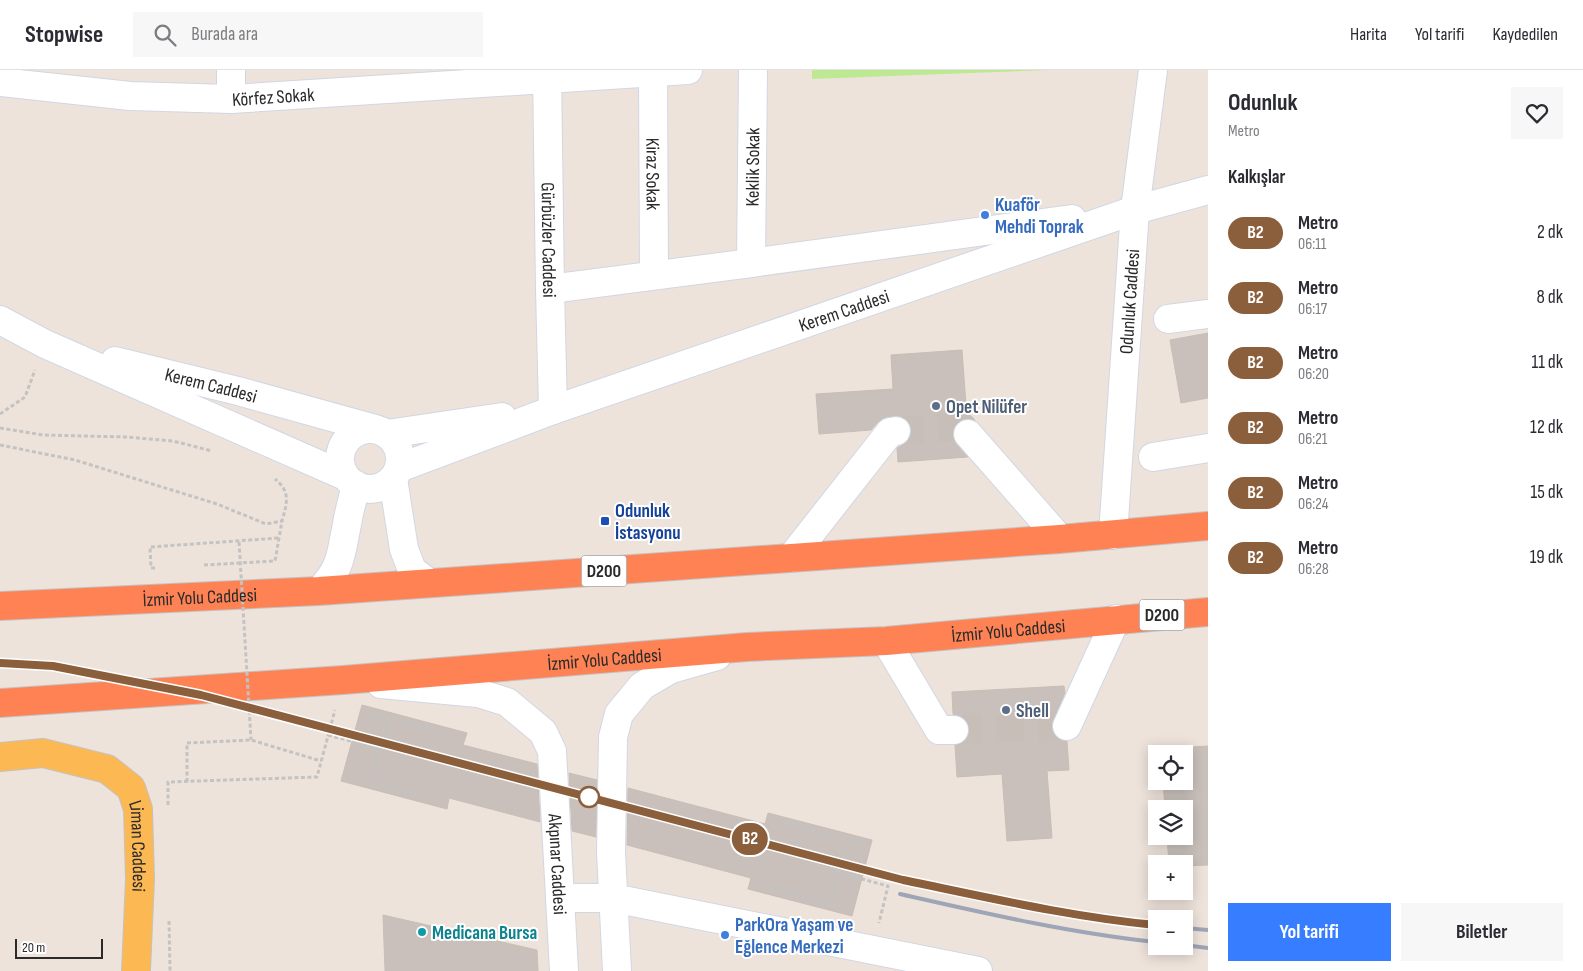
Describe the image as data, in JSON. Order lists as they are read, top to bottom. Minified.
{"streets":{"highway":["D200","İzmir Yolu Caddesi"],"main road":["Liman Caddesi"],"street":["Körfez Sokak","Keklik Sokak","Kiraz Sokak","Gürbüzler Caddesi","Odunluk Caddesi","Kerem Caddesi","Akpınar Caddesi"]},"crossings":[["Körfez Sokak","Gürbüzler Caddesi"],["Gürbüzler Caddesi","Kerem Caddesi"],["Odunluk Caddesi","Kerem Caddesi"],["Odunluk Caddesi","İzmir Yolu Caddesi"],["İzmir Yolu Caddesi","Akpınar Caddesi"]],"places":{"other":["Kuaför Mehdi Toprak","Opet Nilüfer","Shell","Medicana Bursa","ParkOra Yaşam ve Eğlence Merkezi"],"transit":["Odunluk İstasyonu"]},"lines":["metro line B2"],"scale_bar":"20 m","page":{"header":"Stopwise","search":"Burada ara","nav":["Harita","Yol tarifi","Kaydedilen"],"on_map":"B2","heading":[["Odunluk","Metro"],"Kalkışlar"],"list":[{"mark":"B2","name":"Metro","note":"06:11","value":"2 dk"},{"mark":"B2","name":"Metro","note":"06:17","value":"8 dk"},{"mark":"B2","name":"Metro","note":"06:20","value":"11 dk"},{"mark":"B2","name":"Metro","note":"06:21","value":"12 dk"},{"mark":"B2","name":"Metro","note":"06:24","value":"15 dk"},{"mark":"B2","name":"Metro","note":"06:28","value":"19 dk"}],"map_buttons":["+","−"],"buttons":["Yol tarifi","Biletler"],"scale":"20 m"}}
